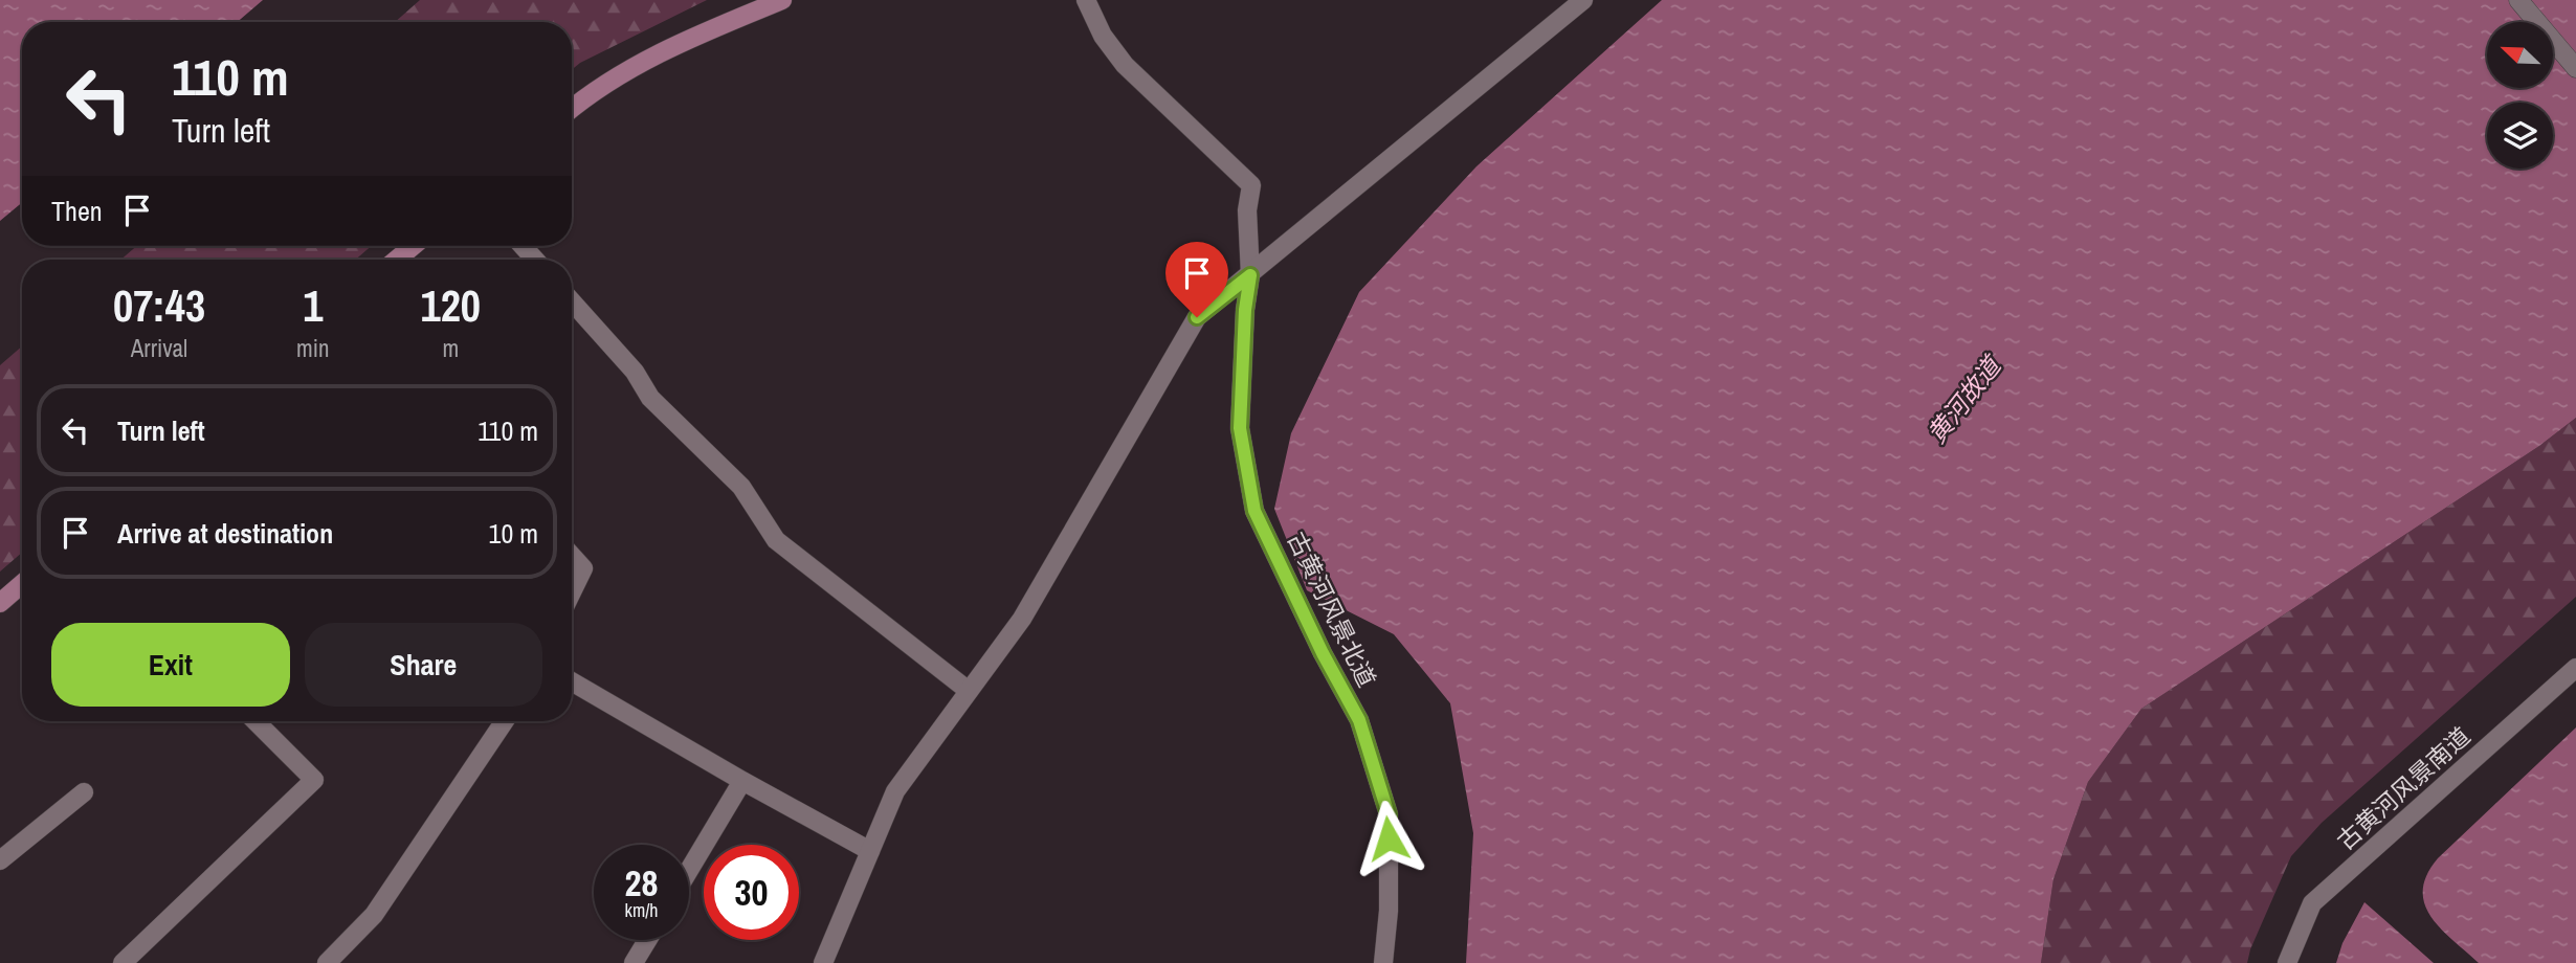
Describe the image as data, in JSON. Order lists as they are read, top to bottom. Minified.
{"streets":{"street":["古黄河风景北道","古黄河风景南道"]},"water":["黄河故道"],"north":"top left","page":{"turn":["110 m","Turn left"],"then":"Then","eta":["07:43","Arrival","1","min","120","m"],"list":[{"name":"Turn left","value":"110 m"},{"name":"Arrive at destination","value":"10 m"}],"buttons":["Exit","Share"],"speed":"28 km/h","limit":"30"}}
